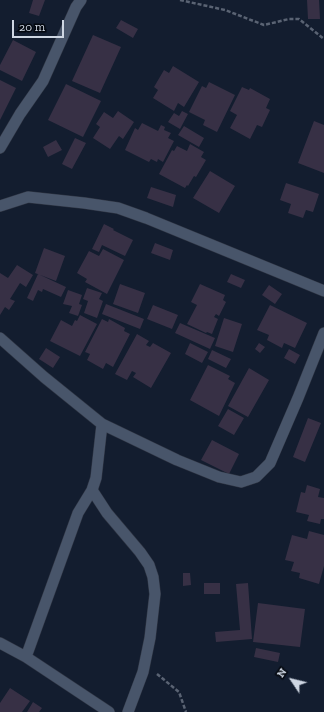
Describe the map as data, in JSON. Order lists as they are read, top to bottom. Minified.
{"scale_bar":"20 m","north":"top left"}
